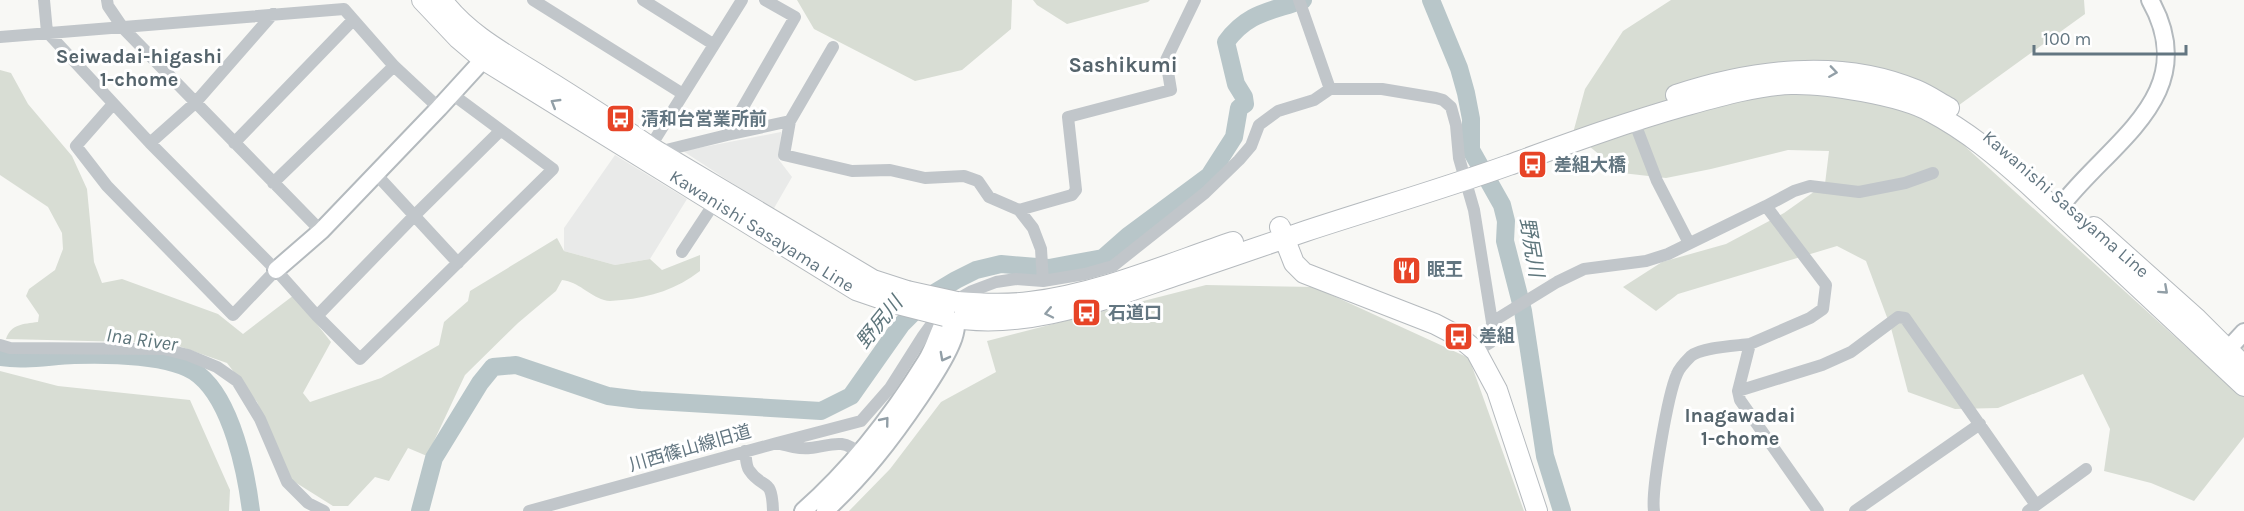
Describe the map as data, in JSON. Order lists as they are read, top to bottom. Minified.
{"streets":{"main road":["Kawanishi Sasayama Line"],"street":["川西篠山線旧道"]},"districts":["Seiwadai-higashi 1-chome","Sashikumi","Inagawadai 1-chome"],"water":["野尻川","Ina River"],"places":{"bus stop":["清和台営業所前","差組大橋","石道口","差組"],"restaurant":["眠王"]},"scale_bar":"100 m"}
